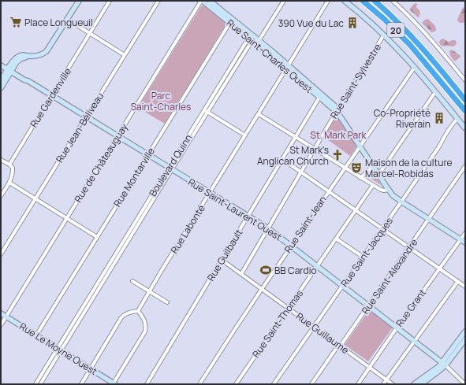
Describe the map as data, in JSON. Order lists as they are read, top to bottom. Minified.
{"streets":{"highway":["20"],"street":["Rue Saint-Charles Ouest","Rue Saint-Sylvestre","Rue Gardenville","Rue Jean-Béliveau","Rue de Châteauguay","Boulevard Quinn","Rue Montarville","Rue Saint-Laurent Ouest","Rue Saint-Jean","Rue Labonté","Rue Saint-Jacques","Rue Guilbault","Rue Saint-Alexandre","Rue Grant","Rue Saint-Thomas","Rue Guillaume","Rue Le Moyne Ouest"]},"crossings":[["Rue Saint-Charles Ouest","Rue Saint-Sylvestre"],["Rue Saint-Charles Ouest","Rue de Châteauguay"],["Rue Saint-Charles Ouest","Boulevard Quinn"],["Rue Saint-Charles Ouest","Rue Montarville"],["Rue Saint-Charles Ouest","Rue Saint-Jean"],["Rue Saint-Charles Ouest","Rue Labonté"],["Rue Saint-Charles Ouest","Rue Saint-Jacques"],["Rue Saint-Charles Ouest","Rue Guilbault"],["Rue Saint-Charles Ouest","Rue Saint-Alexandre"],["Rue Saint-Charles Ouest","Rue Grant"],["Rue Saint-Sylvestre","Rue Saint-Laurent Ouest"],["Rue Saint-Sylvestre","Rue Guillaume"],["Rue Gardenville","Rue Saint-Laurent Ouest"],["Rue Jean-Béliveau","Rue Saint-Laurent Ouest"],["Rue de Châteauguay","Rue Saint-Laurent Ouest"],["Rue de Châteauguay","Rue Le Moyne Ouest"],["Boulevard Quinn","Rue Saint-Laurent Ouest"],["Boulevard Quinn","Rue Le Moyne Ouest"],["Rue Montarville","Rue Saint-Laurent Ouest"],["Rue Montarville","Rue Le Moyne Ouest"],["Rue Saint-Laurent Ouest","Rue Saint-Jean"],["Rue Saint-Laurent Ouest","Rue Labonté"],["Rue Saint-Laurent Ouest","Rue Saint-Jacques"],["Rue Saint-Laurent Ouest","Rue Guilbault"],["Rue Saint-Laurent Ouest","Rue Saint-Alexandre"],["Rue Saint-Laurent Ouest","Rue Grant"],["Rue Saint-Laurent Ouest","Rue Saint-Thomas"],["Rue Saint-Jean","Rue Guillaume"],["Rue Saint-Jacques","Rue Guillaume"],["Rue Guilbault","Rue Guillaume"],["Rue Saint-Alexandre","Rue Guillaume"],["Rue Grant","Rue Guillaume"],["Rue Saint-Thomas","Rue Guillaume"]],"parks":["Parc Saint-Charles","St. Mark Park"],"places":{"supermarket":["Place Longueuil"],"building":["390 Vue du Lac","Co-Propriété Riverain"],"church":["St Mark's Anglican Church"],"theatre":["Maison de la culture Marcel-Robidas"],"sports":["BB Cardio"]}}
